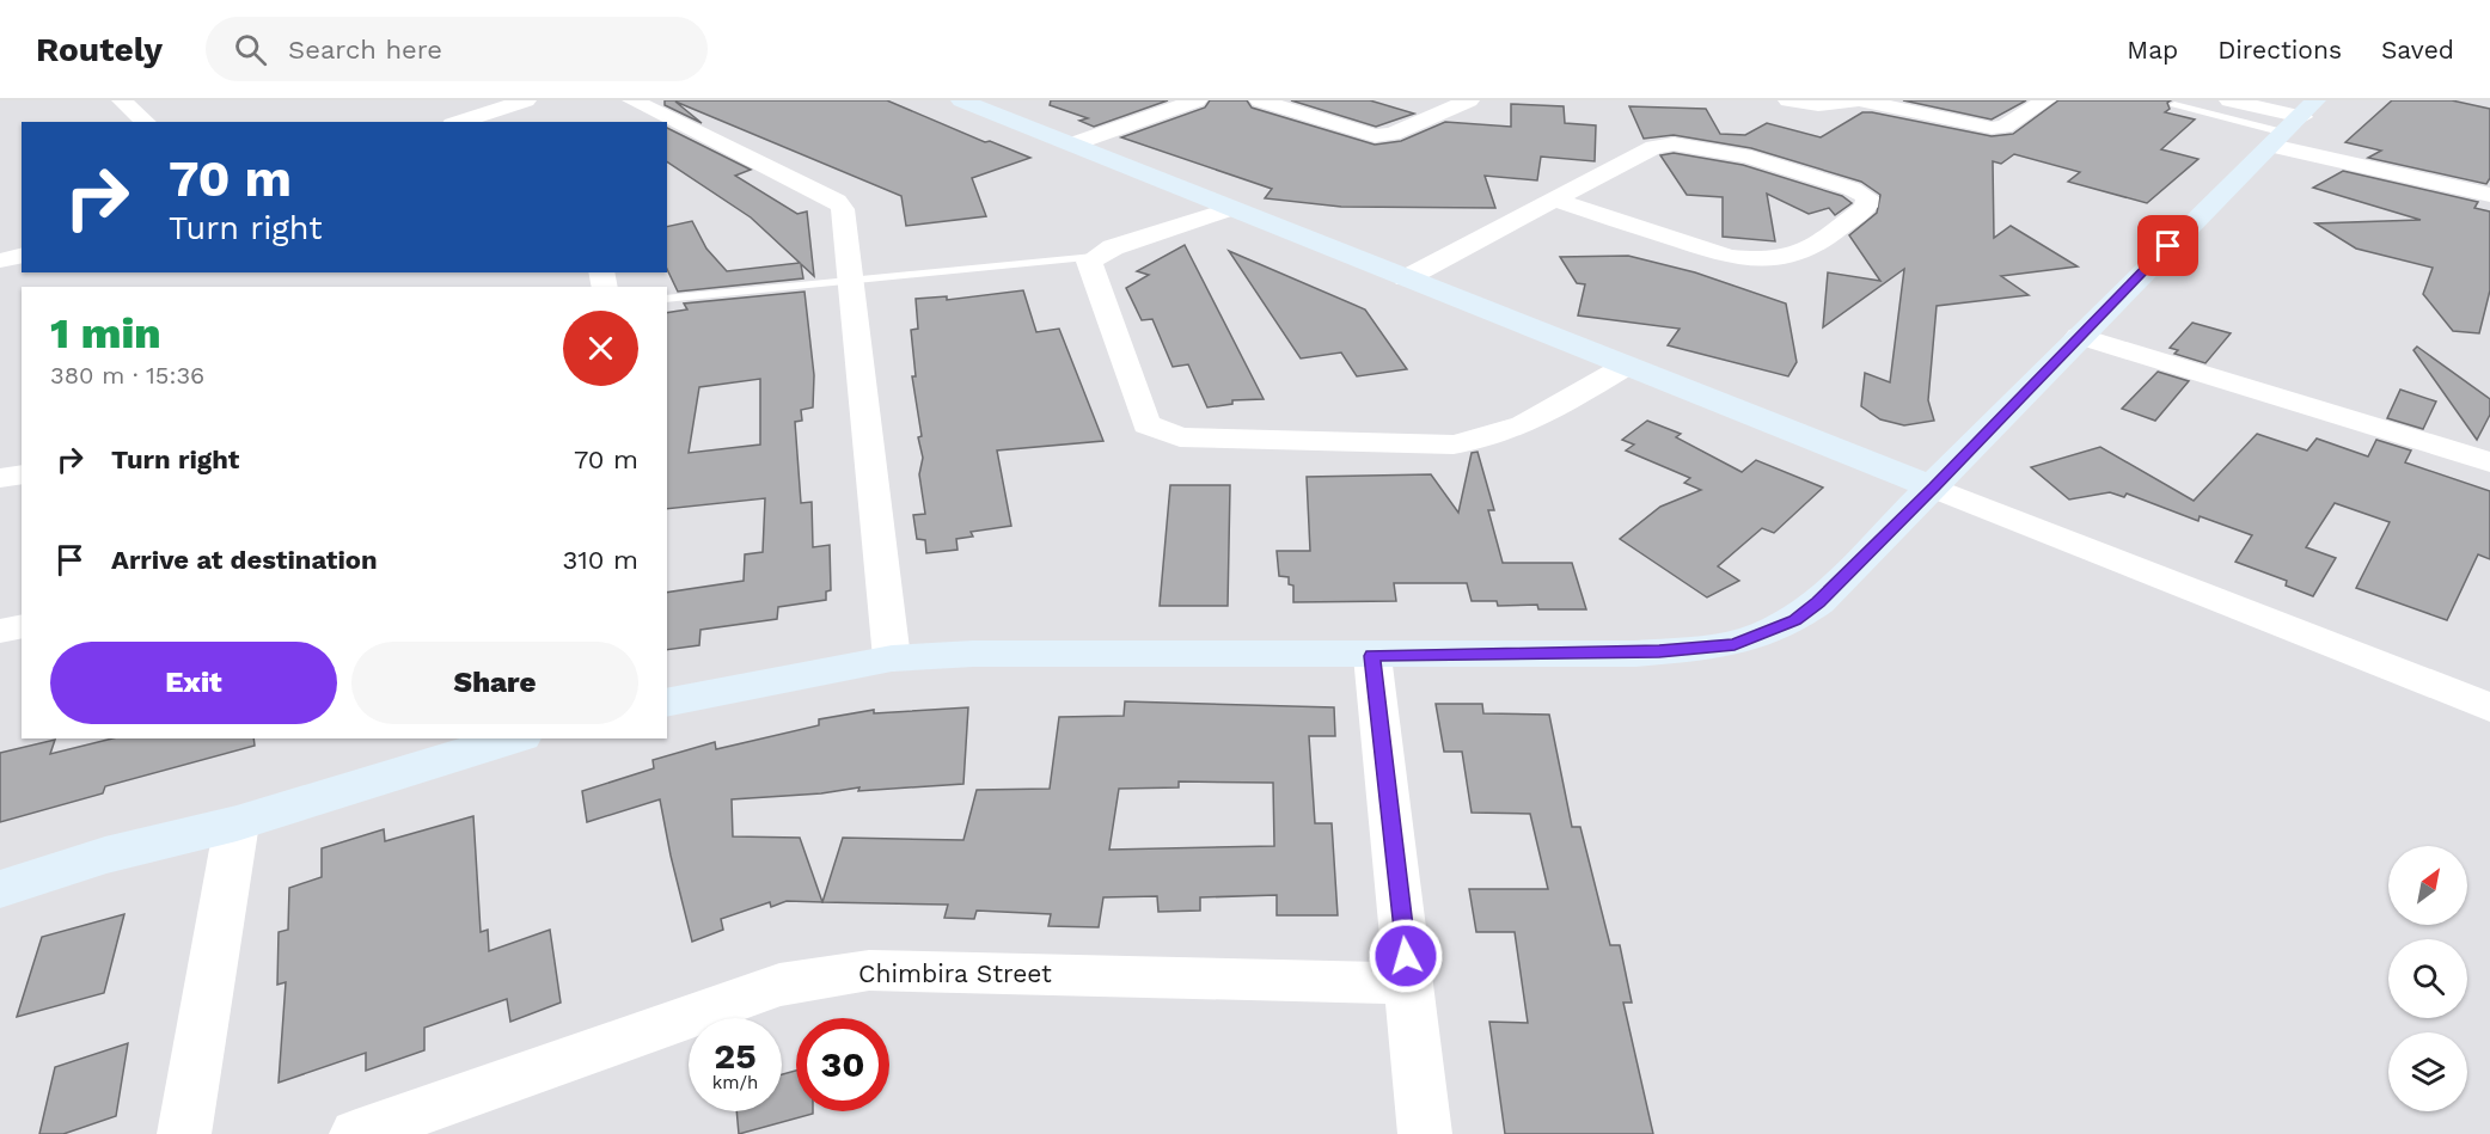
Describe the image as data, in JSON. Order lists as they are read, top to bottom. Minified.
{"streets":{"street":["Chimbira Street"]},"north":"top right","page":{"header":"Routely","search":"Search here","nav":["Map","Directions","Saved"],"turn":["70 m","Turn right"],"heading":["1 min","380 m · 15:36"],"list":[{"name":"Turn right","value":"70 m"},{"name":"Arrive at destination","value":"310 m"}],"buttons":["Exit","Share"],"speed":"25 km/h","limit":"30"}}
